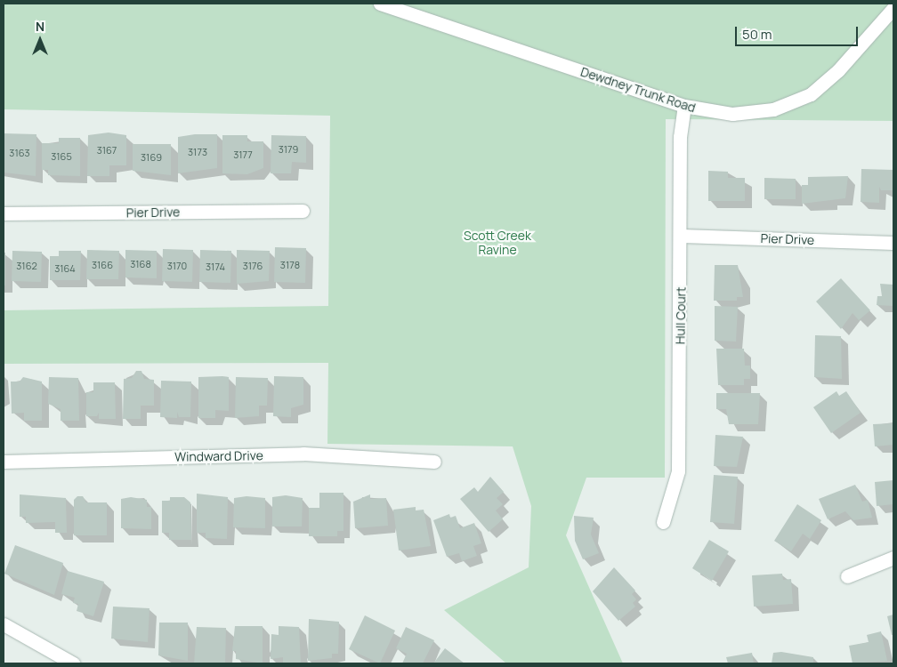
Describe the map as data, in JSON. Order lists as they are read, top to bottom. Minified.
{"streets":{"street":["Dewdney Trunk Road","Pier Drive","Hull Court","Windward Drive"]},"crossings":[["Dewdney Trunk Road","Hull Court"],["Pier Drive","Hull Court"]],"parks":["Scott Creek Ravine"],"house_numbers":["3179","3167","3173","3163","3177","3165","3169","3168","3166","3178","3162","3170","3176","3174","3164"],"scale_bar":"50 m","north":"top"}
